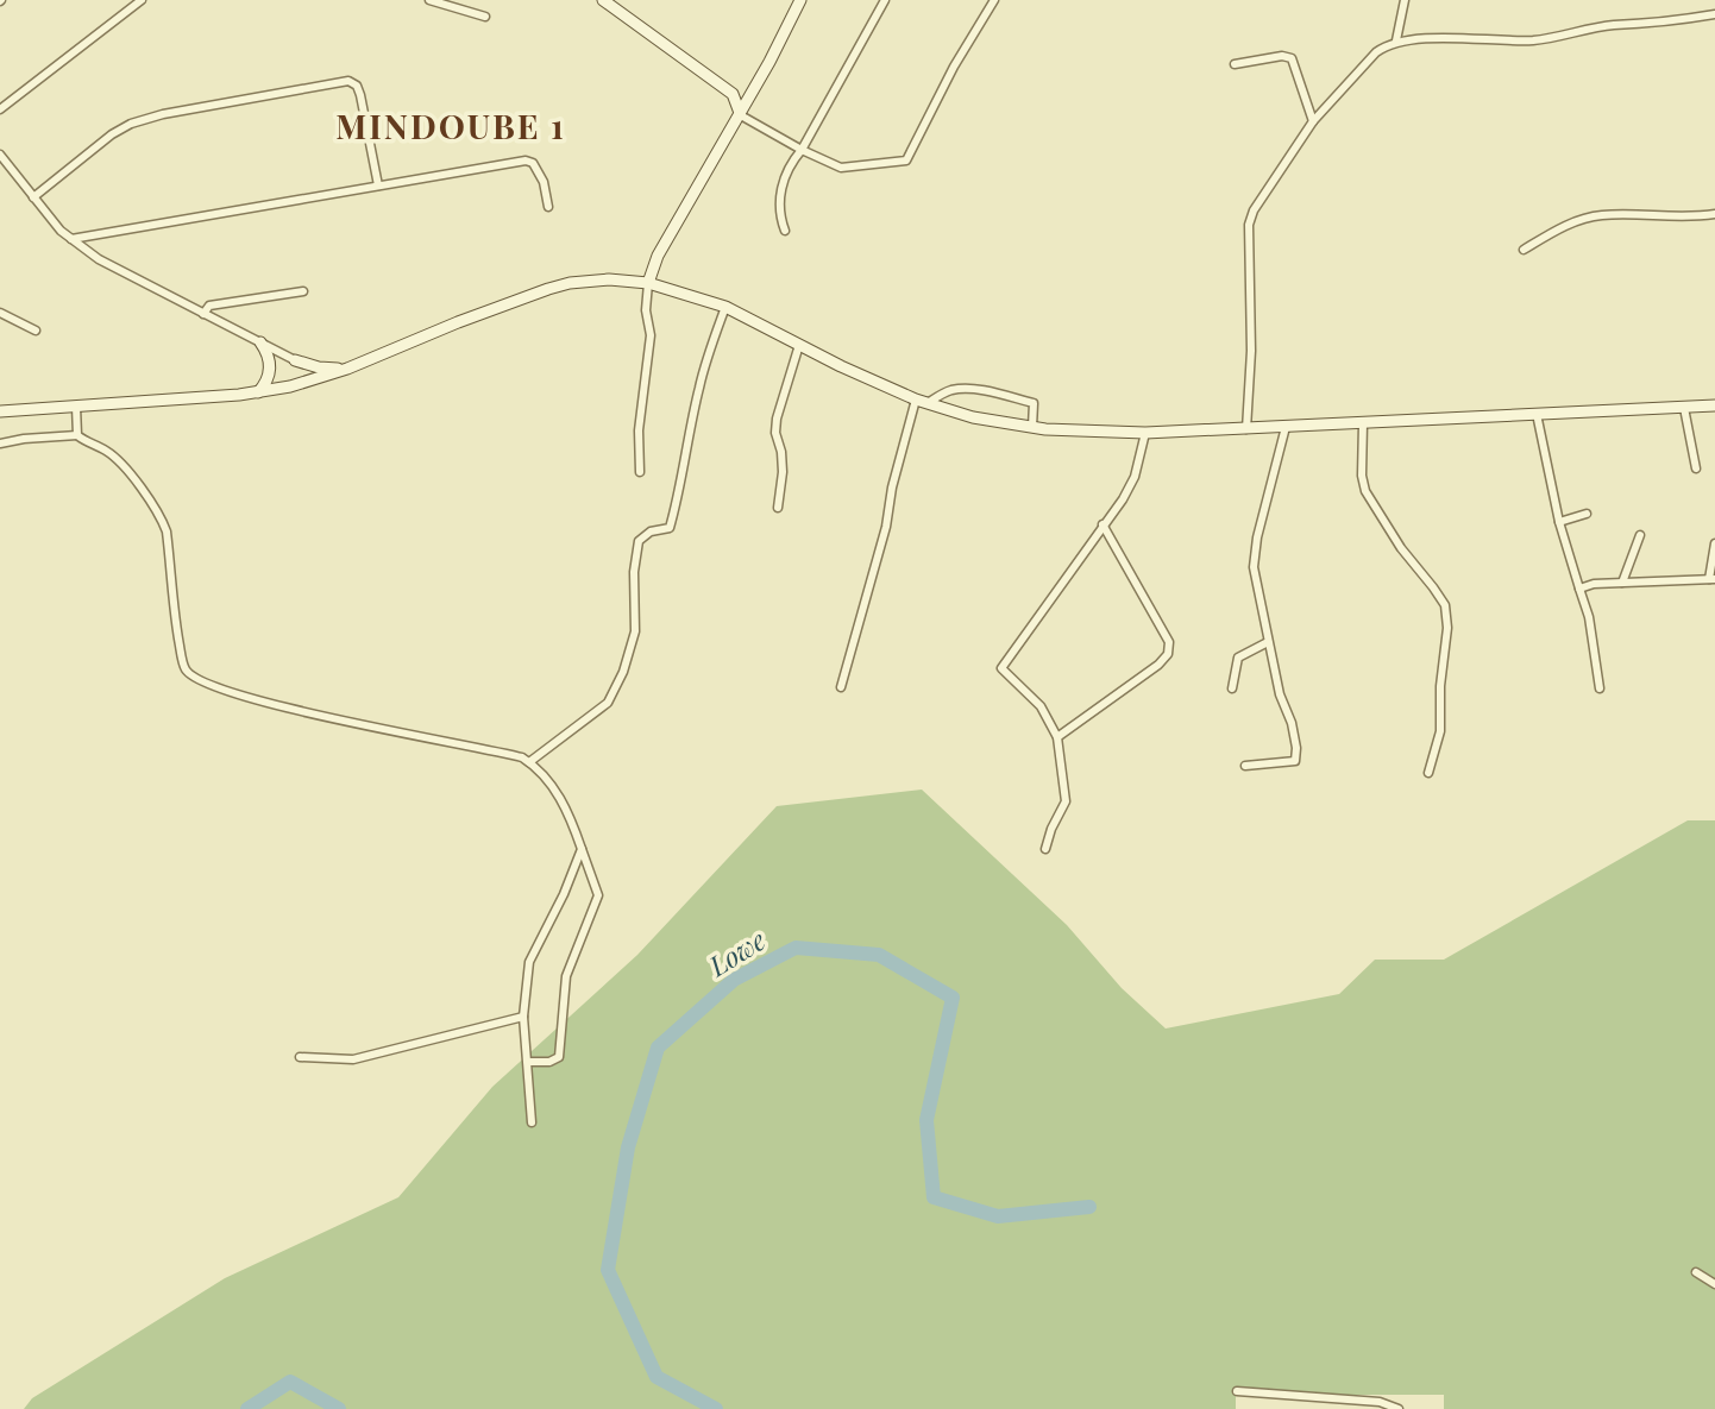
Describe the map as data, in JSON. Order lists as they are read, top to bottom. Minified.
{"districts":["MINDOUBE 1"],"water":["Lowe"]}
